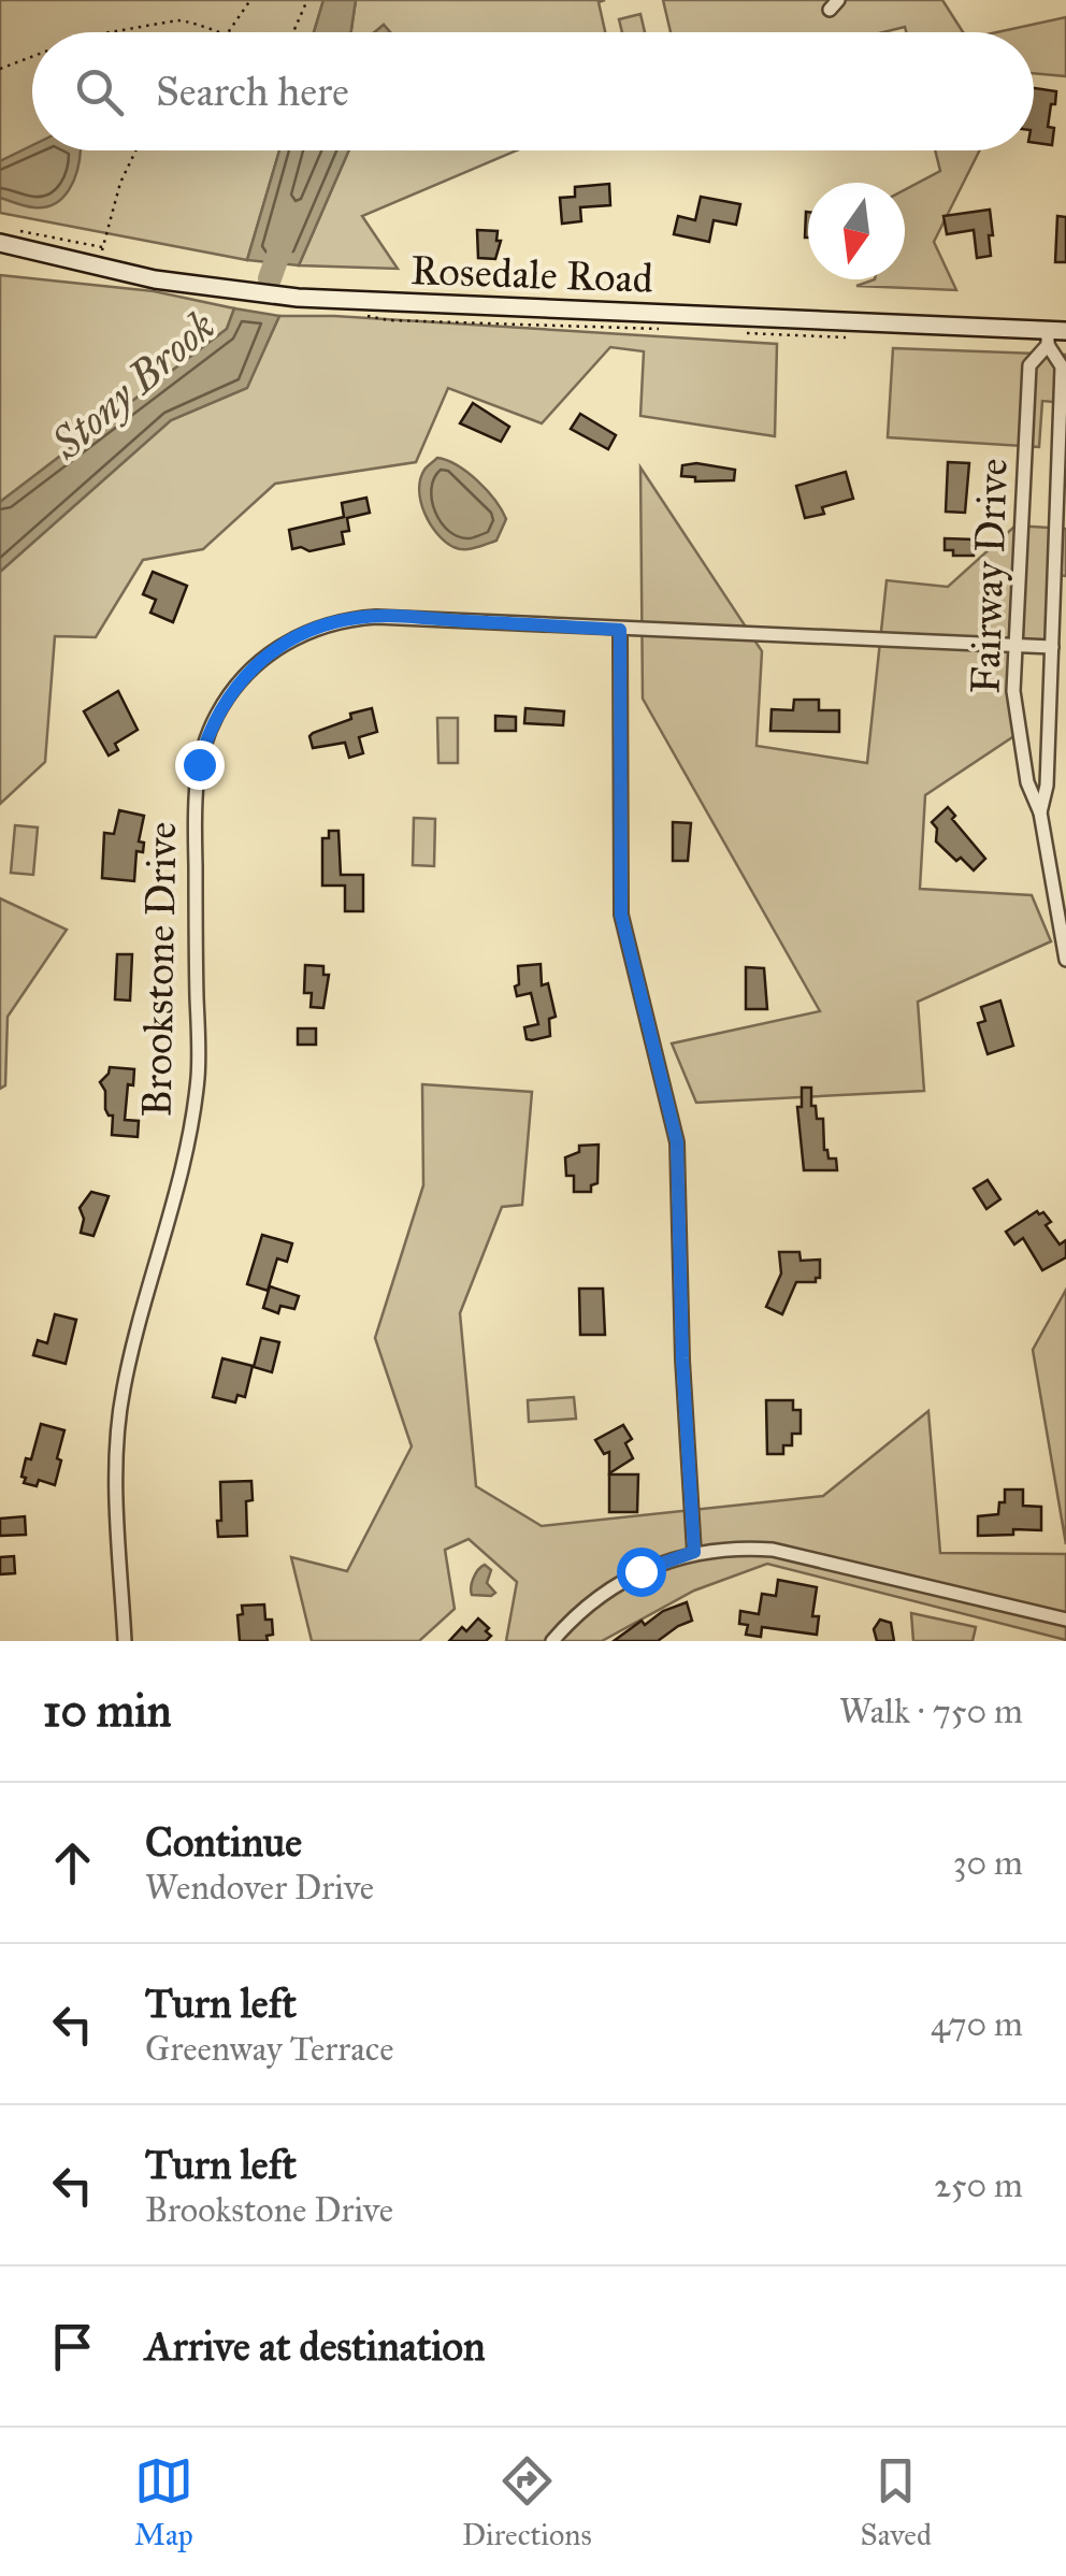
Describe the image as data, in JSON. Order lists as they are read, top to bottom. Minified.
{"streets":{"street":["Rosedale Road","Fairway Drive","Brookstone Drive"]},"crossings":[["Rosedale Road","Fairway Drive"],["Fairway Drive","Brookstone Drive"]],"water":["Stony Brook"],"north":"bottom","page":{"search":"Search here","heading":["10 min","Walk · 750 m"],"list":[["Continue","Wendover Drive","30 m"],["Turn left","Greenway Terrace","470 m"],["Turn left","Brookstone Drive","250 m"],"Arrive at destination"],"nav":["Map","Directions","Saved"]}}
